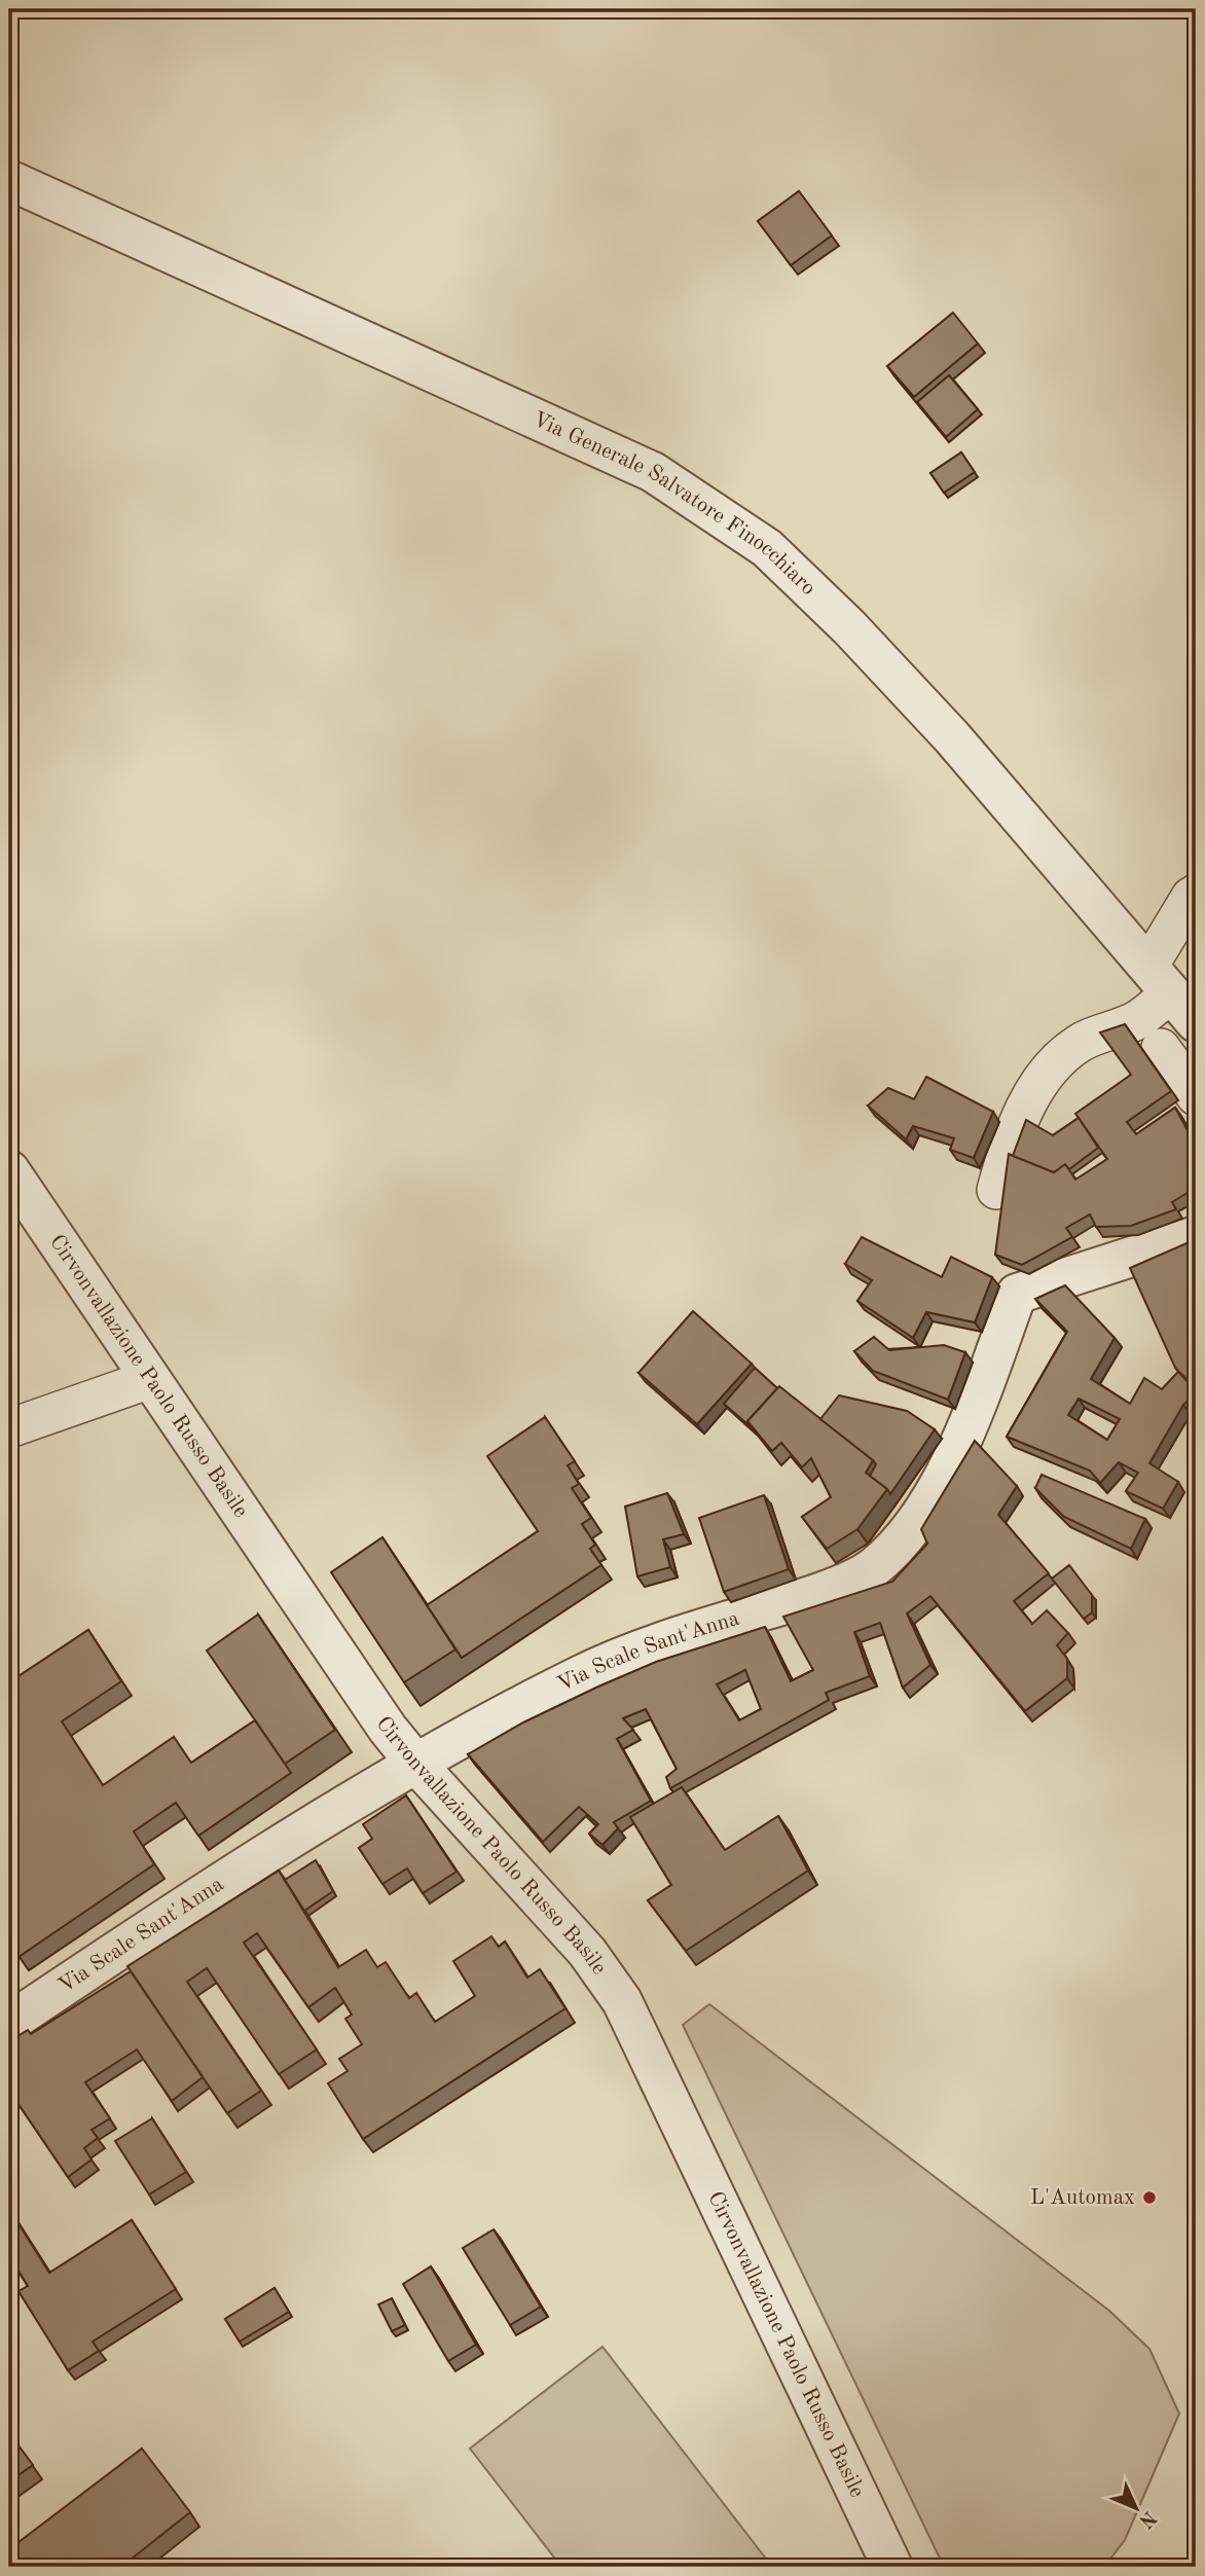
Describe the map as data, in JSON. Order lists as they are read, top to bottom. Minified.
{"streets":{"street":["Via Generale Salvatore Finocchiaro","Cirvonvallazione Paolo Russo Basile","Via Scale Sant'Anna"]},"crossings":[["Cirvonvallazione Paolo Russo Basile","Via Scale Sant'Anna"]],"places":["L'Automax"],"north":"bottom right"}
